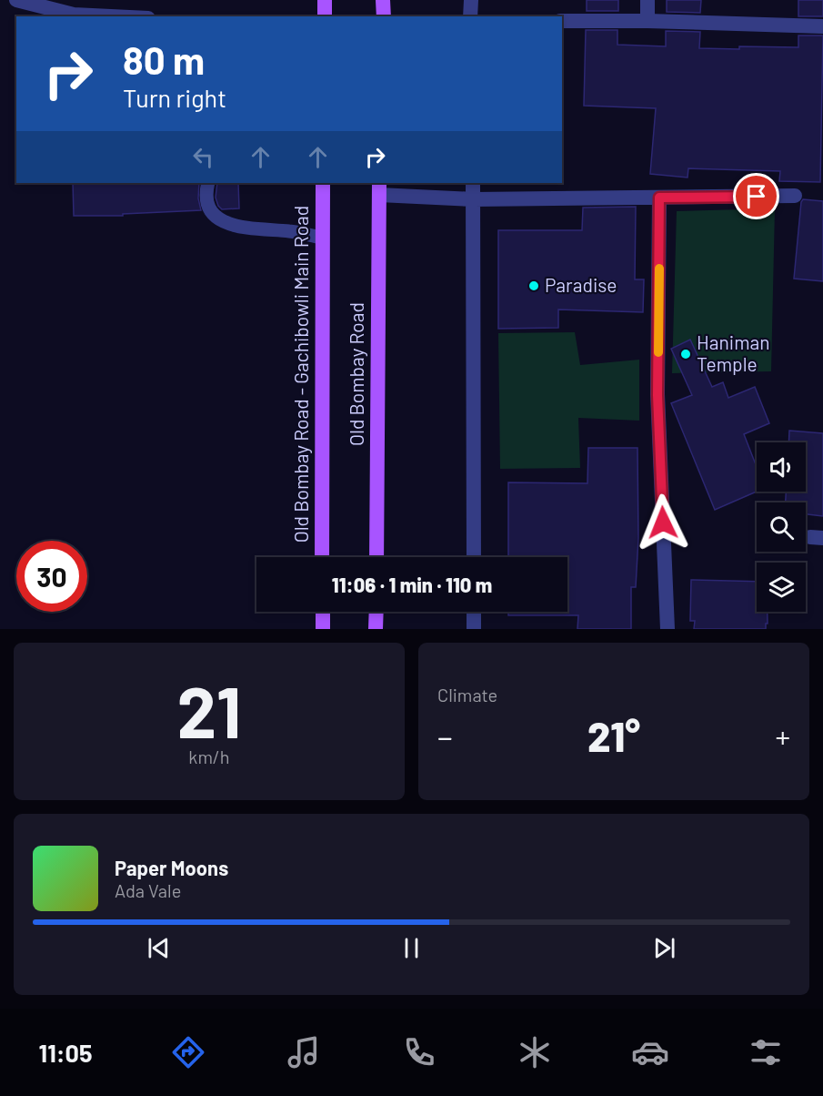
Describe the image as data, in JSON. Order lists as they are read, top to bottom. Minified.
{"streets":{"main road":["Old Bombay Road - Gachibowli Main Road","Old Bombay Road"]},"places":["Paradise","Haniman Temple"],"page":{"turn":["80 m","Turn right"],"limit":"30","trip":"11:06 · 1 min · 110 m","tile":[["21","km/h"],"Climate"],"heat":["−","21°","+"],"song":["Paper Moons","Ada Vale"],"tabs":"11:05"}}
